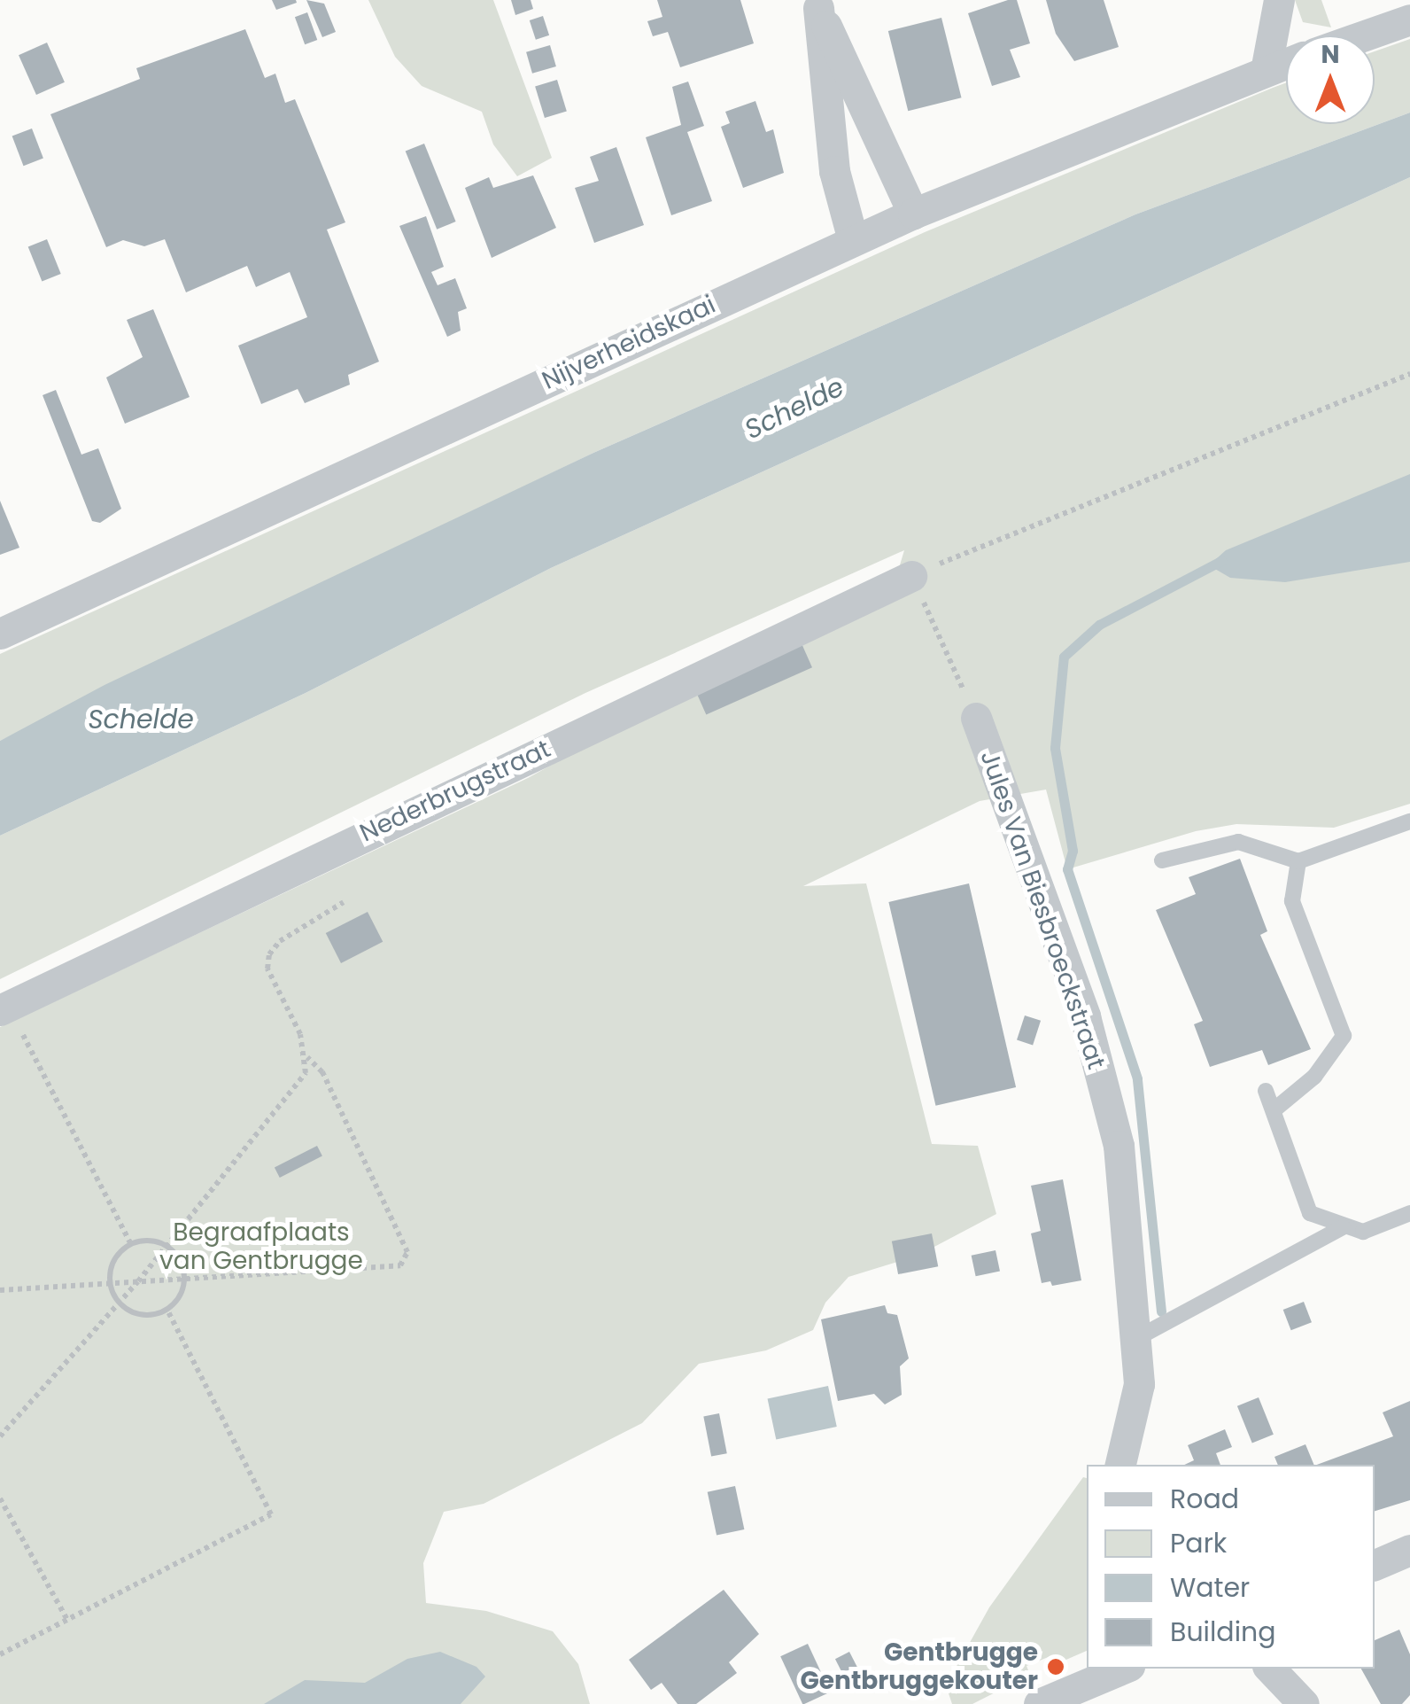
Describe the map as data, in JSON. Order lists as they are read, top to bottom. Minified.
{"streets":{"street":["Nijverheidskaai","Nederbrugstraat","Jules Van Biesbroeckstraat"]},"crossings":[["Nederbrugstraat","Jules Van Biesbroeckstraat"]],"water":["Schelde"],"parks":["Begraafplaats van Gentbrugge"],"places":["Gentbrugge Gentbruggekouter"],"legend":["Road","Park","Water","Building"],"north":"top"}
